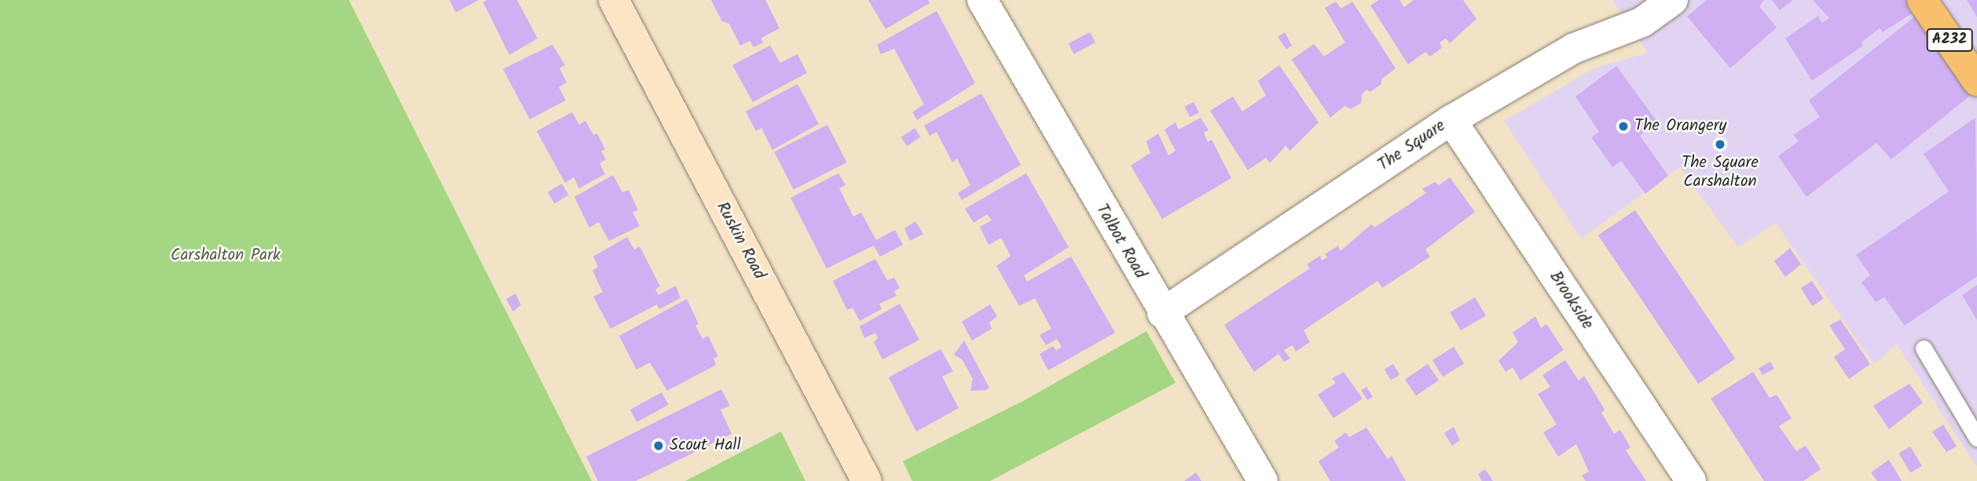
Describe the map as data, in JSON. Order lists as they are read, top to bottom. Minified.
{"streets":{"highway":["A232"],"main road":["Ruskin Road"],"street":["The Square","Talbot Road","Brookside"]},"crossings":[["The Square","Talbot Road"],["The Square","Brookside"]],"parks":["Carshalton Park"],"places":["The Orangery","The Square Carshalton","Scout Hall"]}
